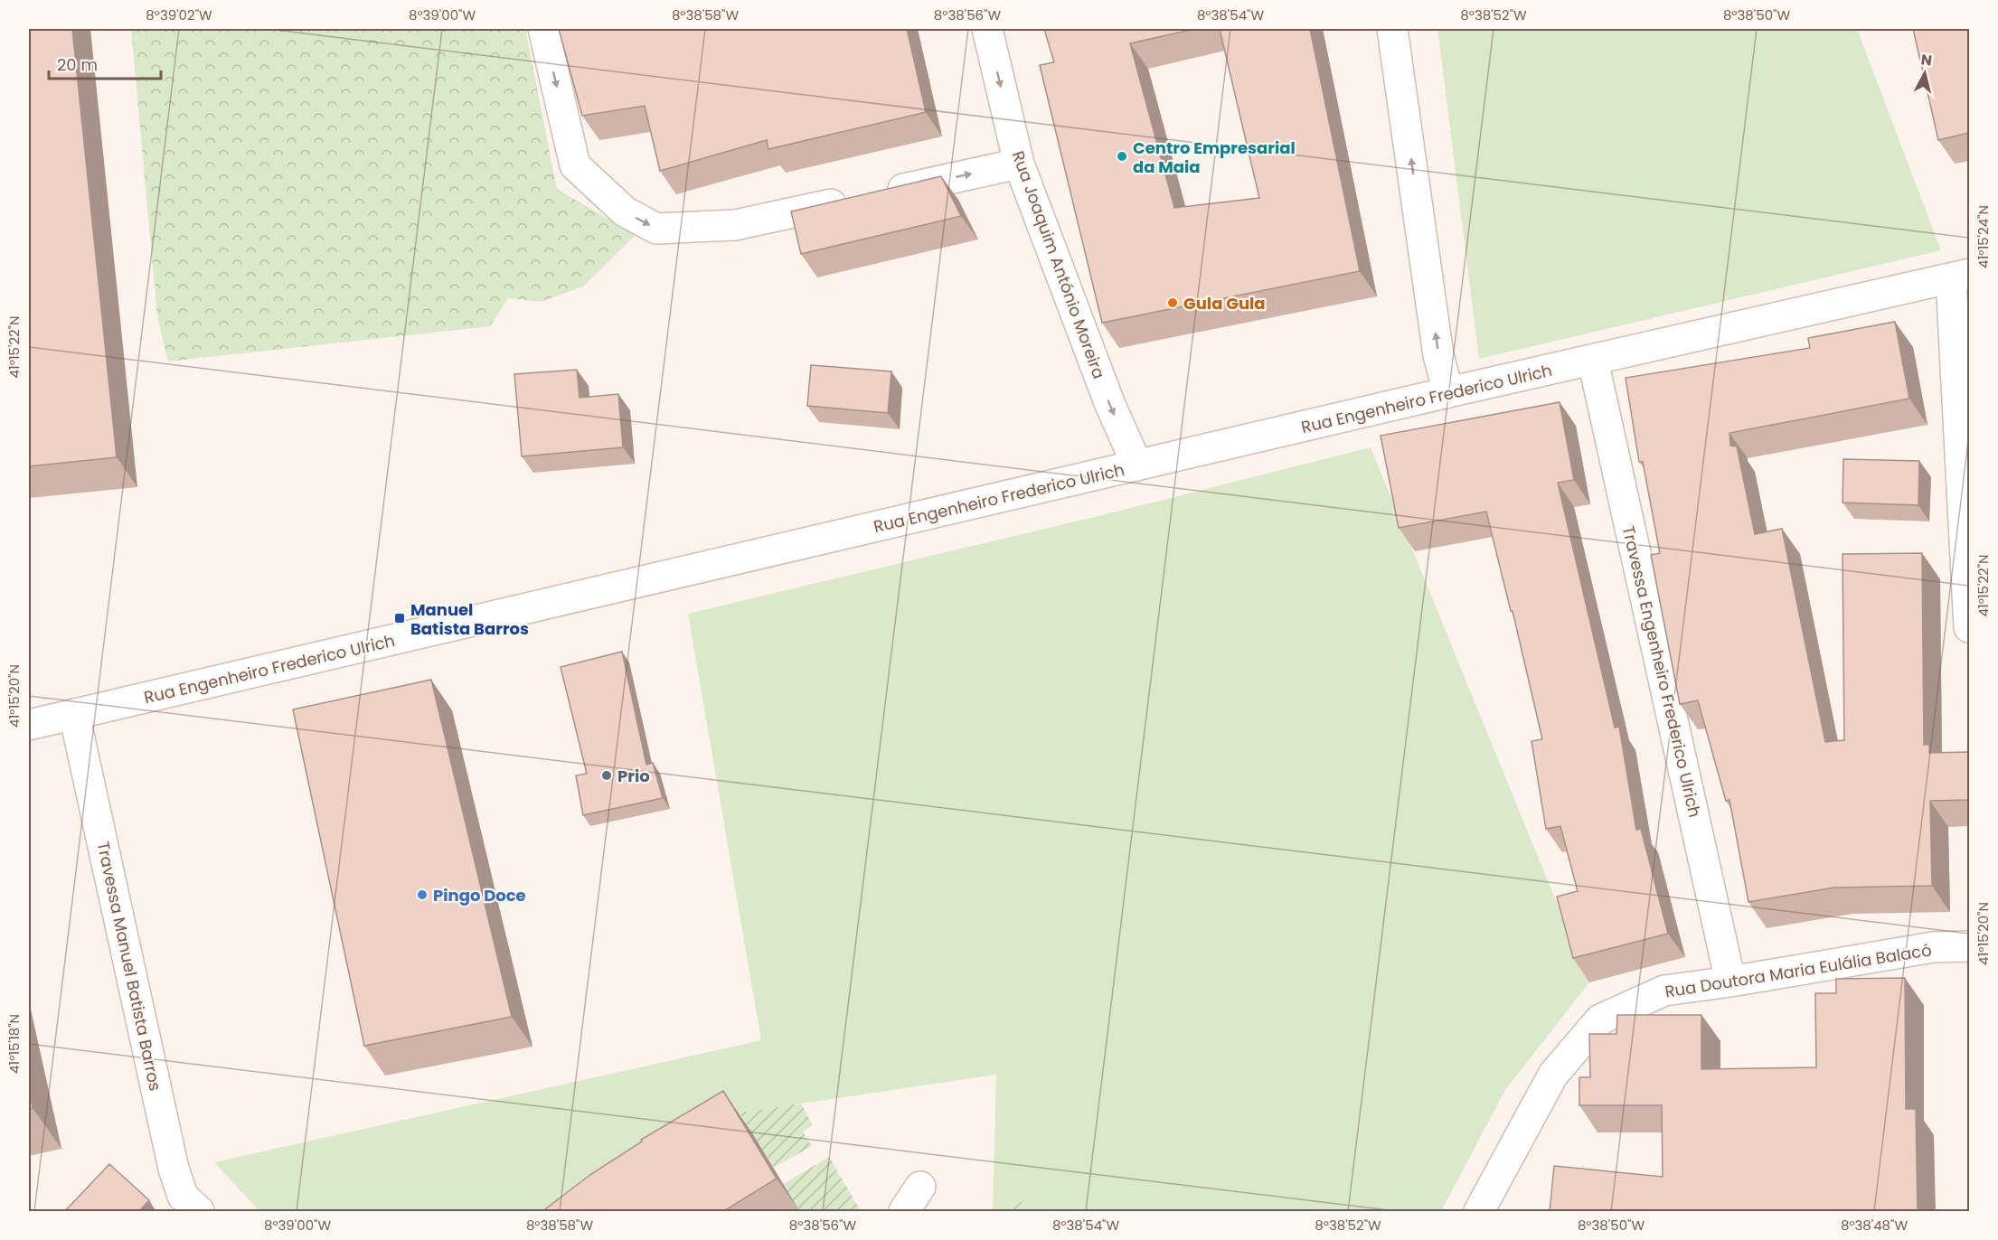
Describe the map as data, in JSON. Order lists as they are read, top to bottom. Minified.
{"streets":{"street":["Rua Joaquim António Moreira","Rua Engenheiro Frederico Ulrich","Travessa Engenheiro Frederico Ulrich","Travessa Manuel Batista Barros","Rua Doutora Maria Eulália Balacó"]},"crossings":[["Rua Joaquim António Moreira","Rua Engenheiro Frederico Ulrich"],["Rua Engenheiro Frederico Ulrich","Travessa Engenheiro Frederico Ulrich"],["Rua Engenheiro Frederico Ulrich","Travessa Manuel Batista Barros"],["Travessa Engenheiro Frederico Ulrich","Rua Doutora Maria Eulália Balacó"]],"one_way":["Rua Joaquim António Moreira"],"places":{"other":["Centro Empresarial da Maia","Gula Gula","Prio","Pingo Doce"],"transit":["Manuel Batista Barros"]},"scale_bar":"20 m","north":"top","coordinates":["8°39'02\"W","8°39'00\"W","8°38'58\"W","8°38'56\"W","8°38'54\"W","8°38'52\"W","8°38'50\"W","41°15'24\"N","41°15'22\"N","41°15'20\"N","41°15'18\"N","8°38'48\"W"]}
